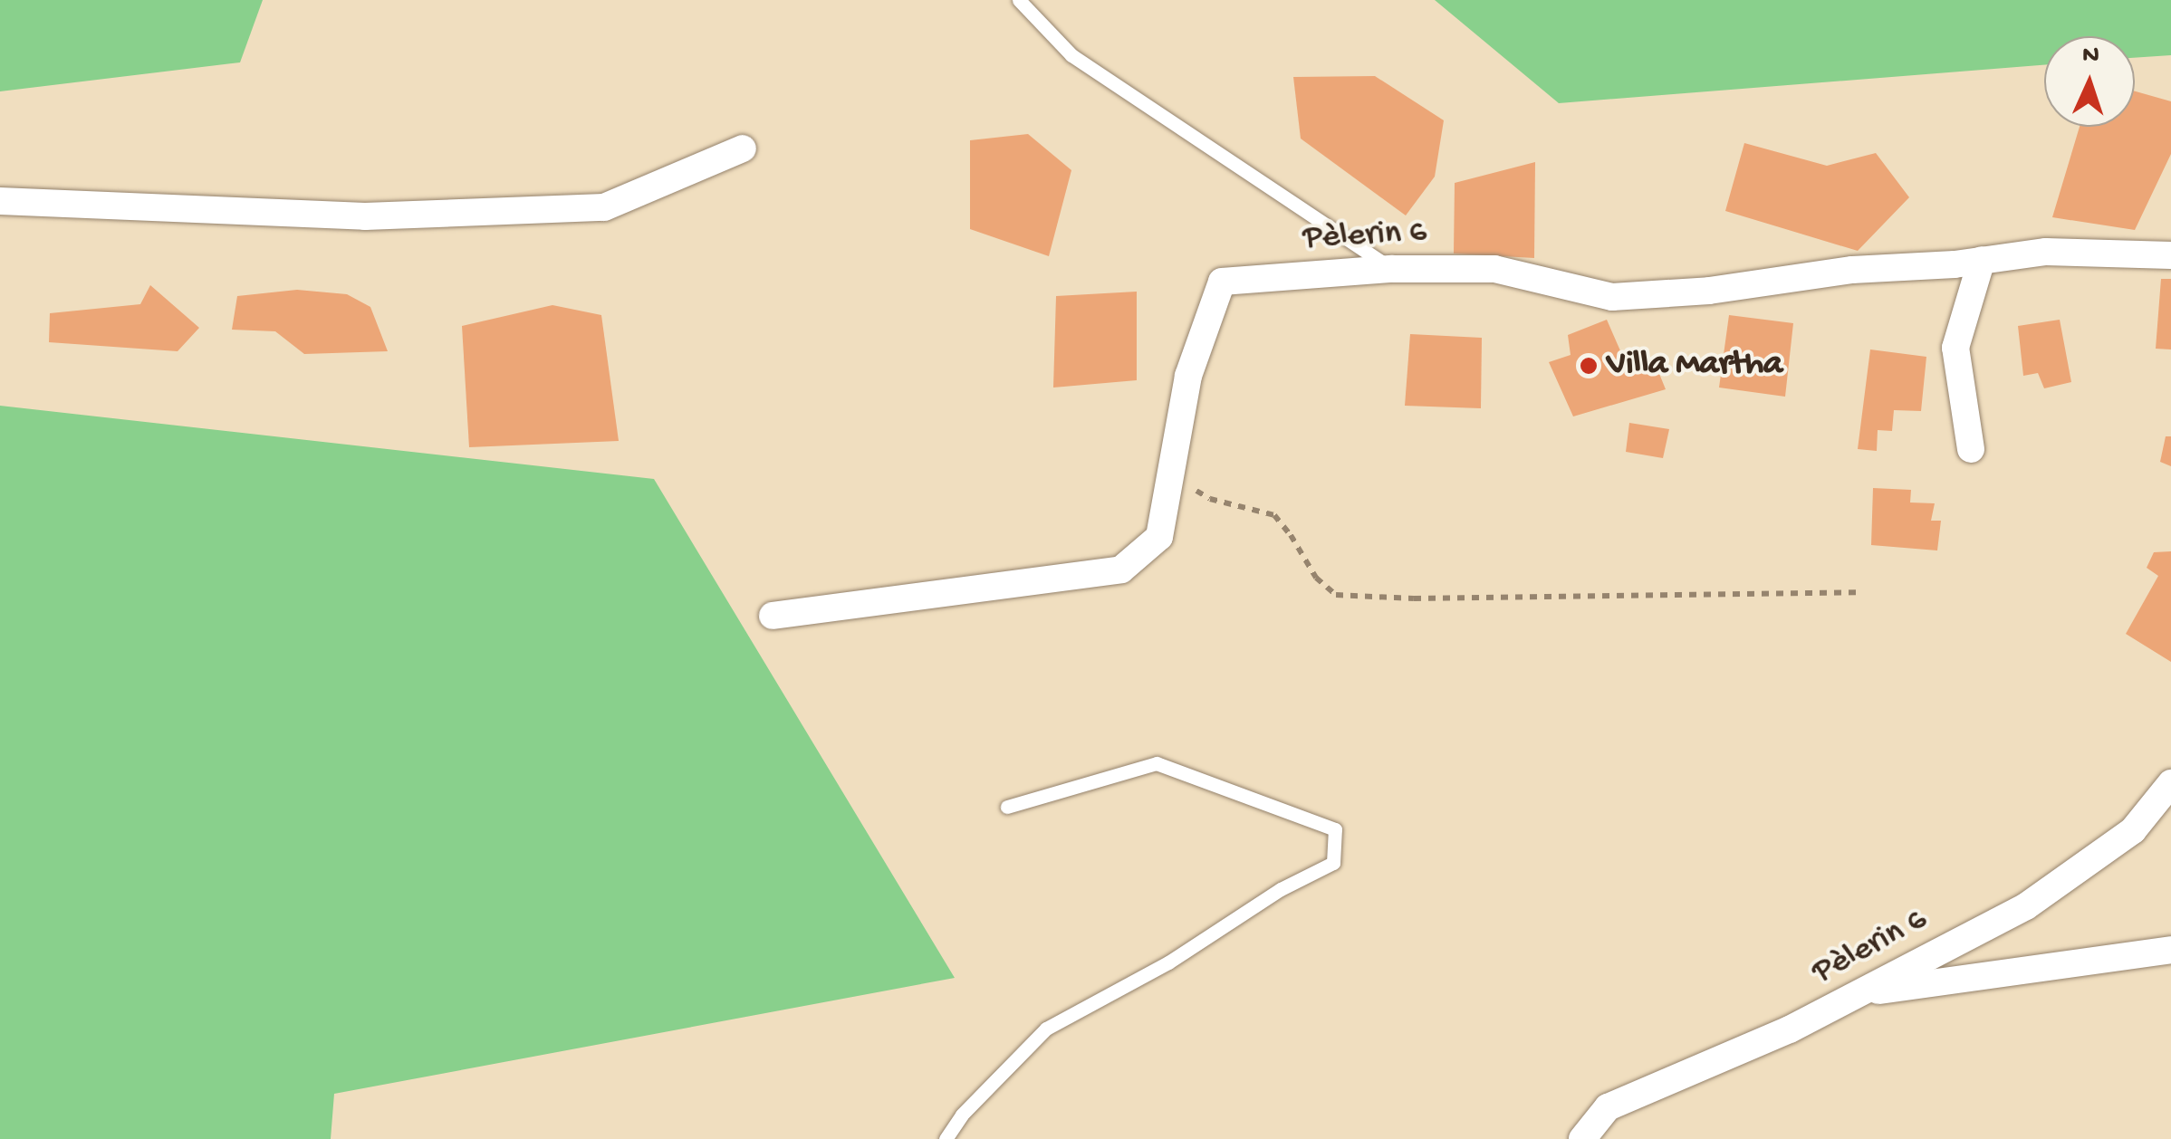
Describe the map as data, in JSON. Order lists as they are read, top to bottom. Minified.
{"streets":{"street":["Pèlerin 6"]},"places":["Villa Martha"],"north":"top"}
